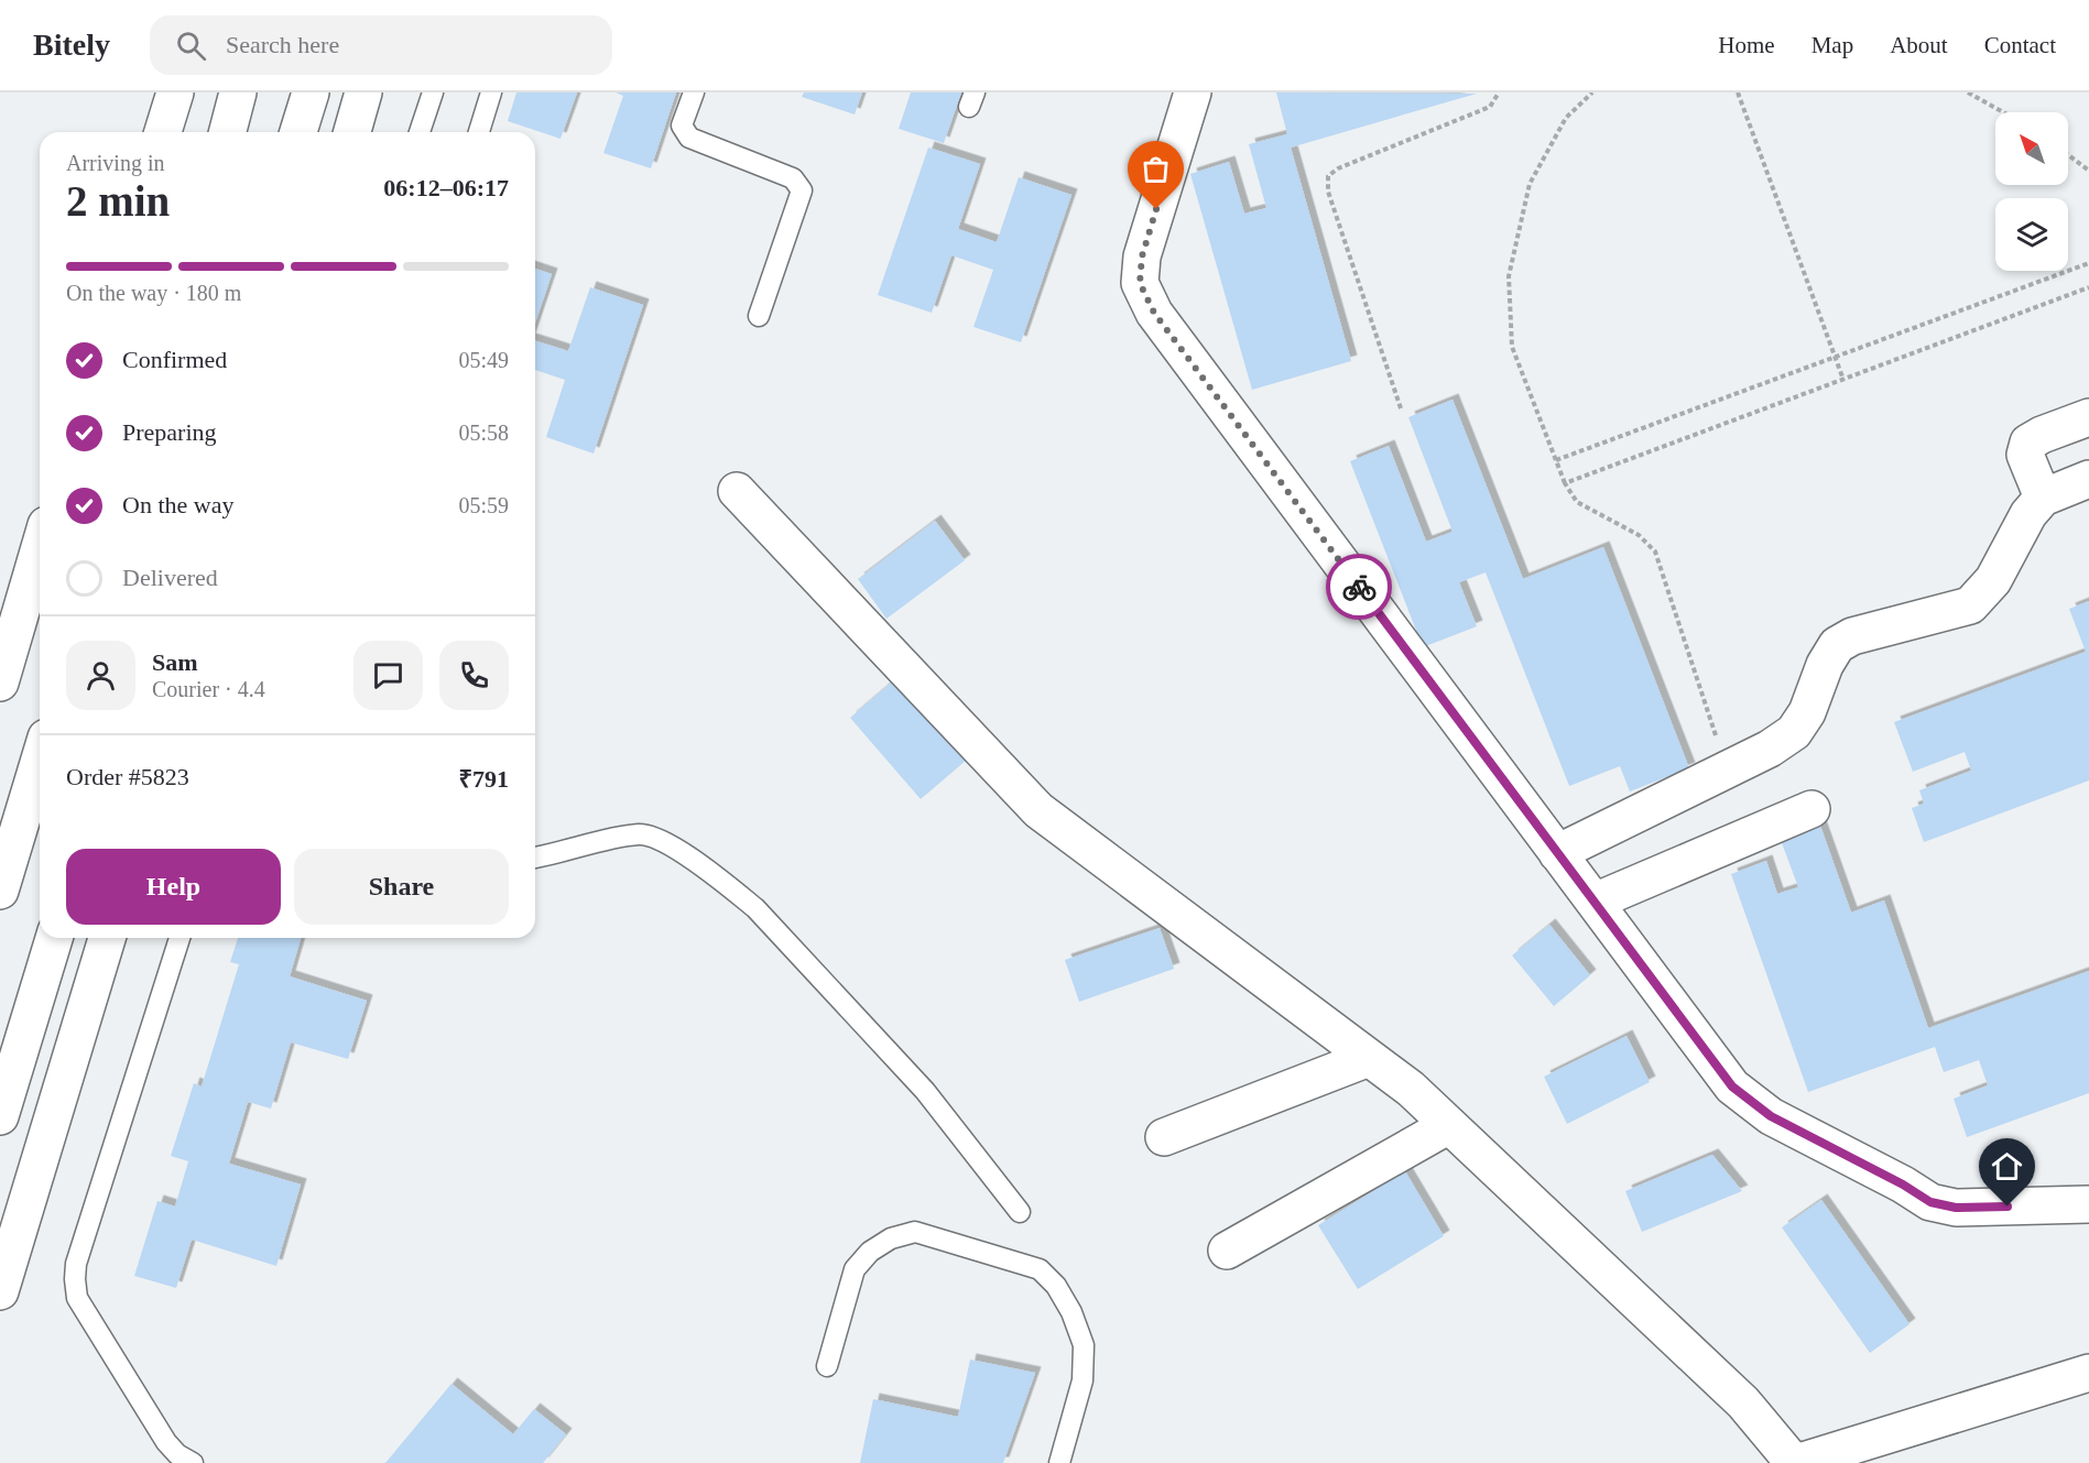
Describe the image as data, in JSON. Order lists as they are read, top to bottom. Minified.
{"north":"top left","page":{"header":"Bitely","search":"Search here","nav":["Home","Map","About","Contact"],"heading":["2 min","Arriving in","06:12–06:17"],"panel":["Sam","Courier · 4.4","Order #5823","₹791"],"bar":"On the way · 180 m","list":[["Confirmed","05:49"],["Preparing","05:58"],["On the way","05:59"],"Delivered"],"buttons":["Help","Share"]}}
